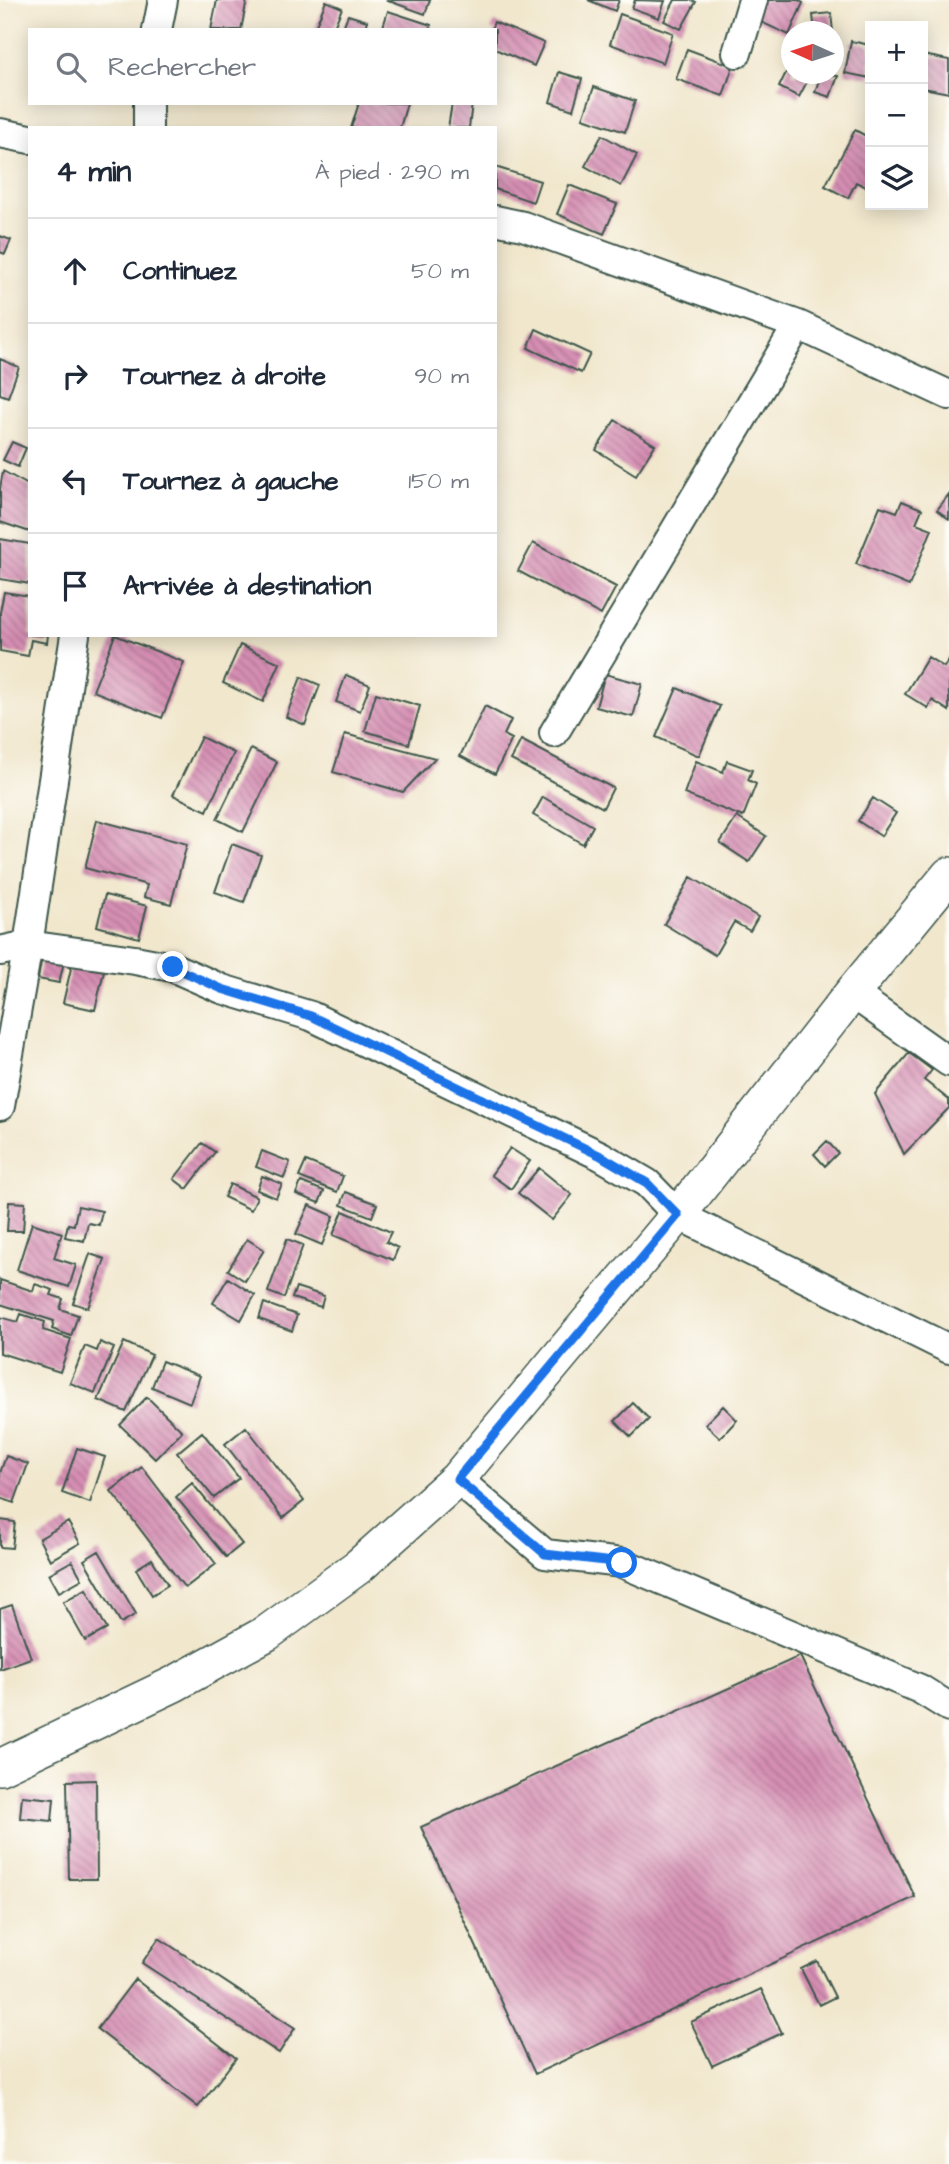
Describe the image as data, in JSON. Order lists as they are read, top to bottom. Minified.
{"north":"left","page":{"map_buttons":["+","−"],"search":"Rechercher","heading":["4 min","À pied · 290 m"],"list":[["Continuez","50 m"],["Tournez à droite","90 m"],["Tournez à gauche","150 m"],"Arrivée à destination"]}}
